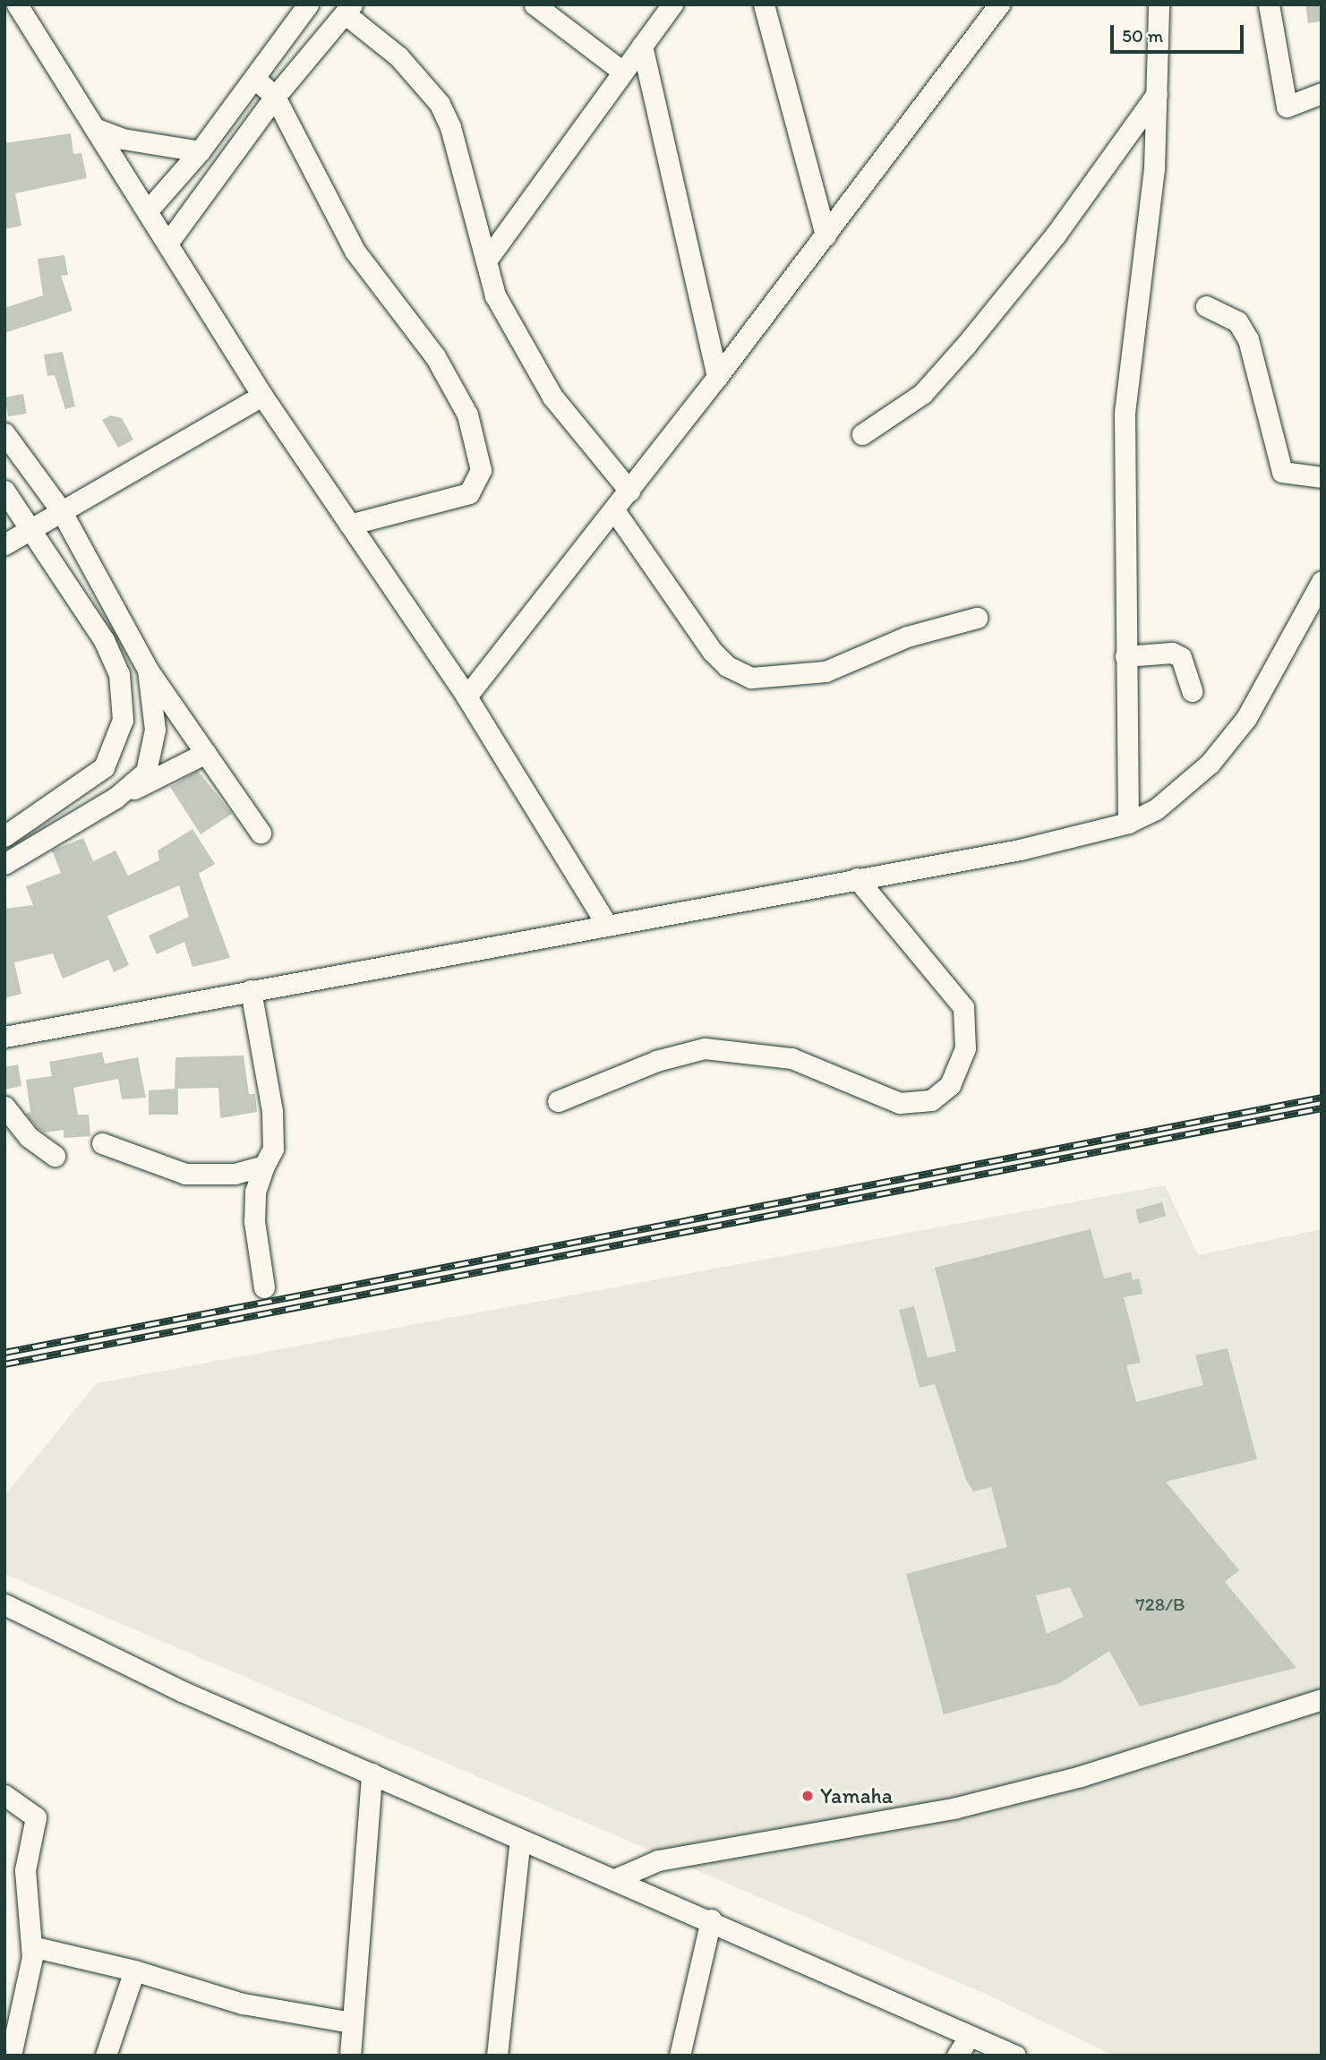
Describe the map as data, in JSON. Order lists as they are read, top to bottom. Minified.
{"places":["Yamaha"],"house_numbers":["728/B"],"scale_bar":"50 m"}
